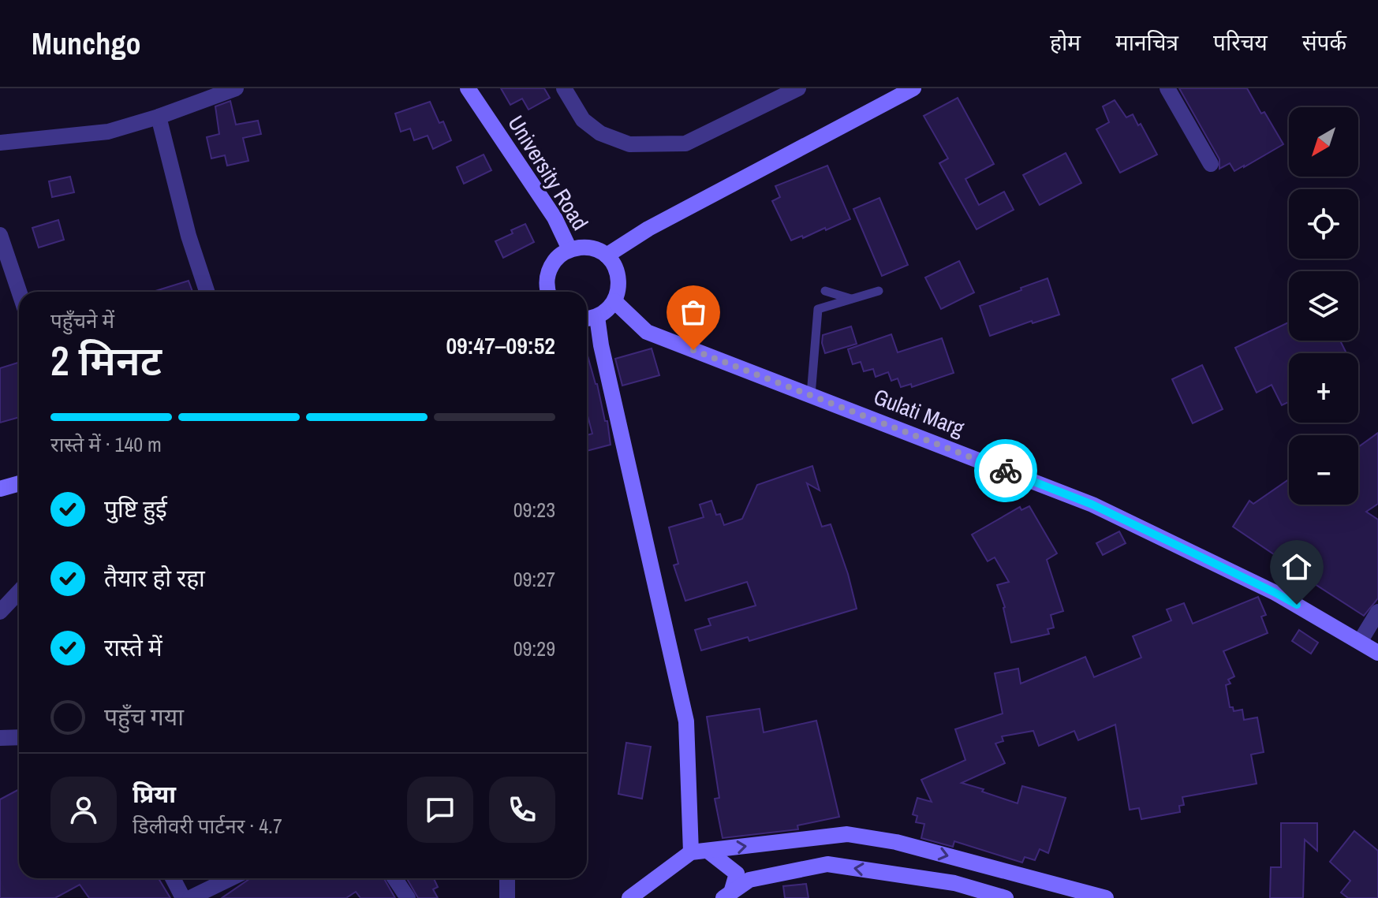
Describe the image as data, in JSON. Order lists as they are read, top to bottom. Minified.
{"streets":{"street":["University Road","Gulati Marg"]},"north":"bottom left","page":{"header":"Munchgo","nav":["होम","मानचित्र","परिचय","संपर्क"],"map_buttons":["+","−"],"heading":["2 मिनट","पहुँचने में","09:47–09:52"],"panel":["प्रिया","डिलीवरी पार्टनर · 4.7"],"bar":"रास्ते में · 140 m","list":[["पुष्टि हुई","09:23"],["तैयार हो रहा","09:27"],["रास्ते में","09:29"],"पहुँच गया"]}}
